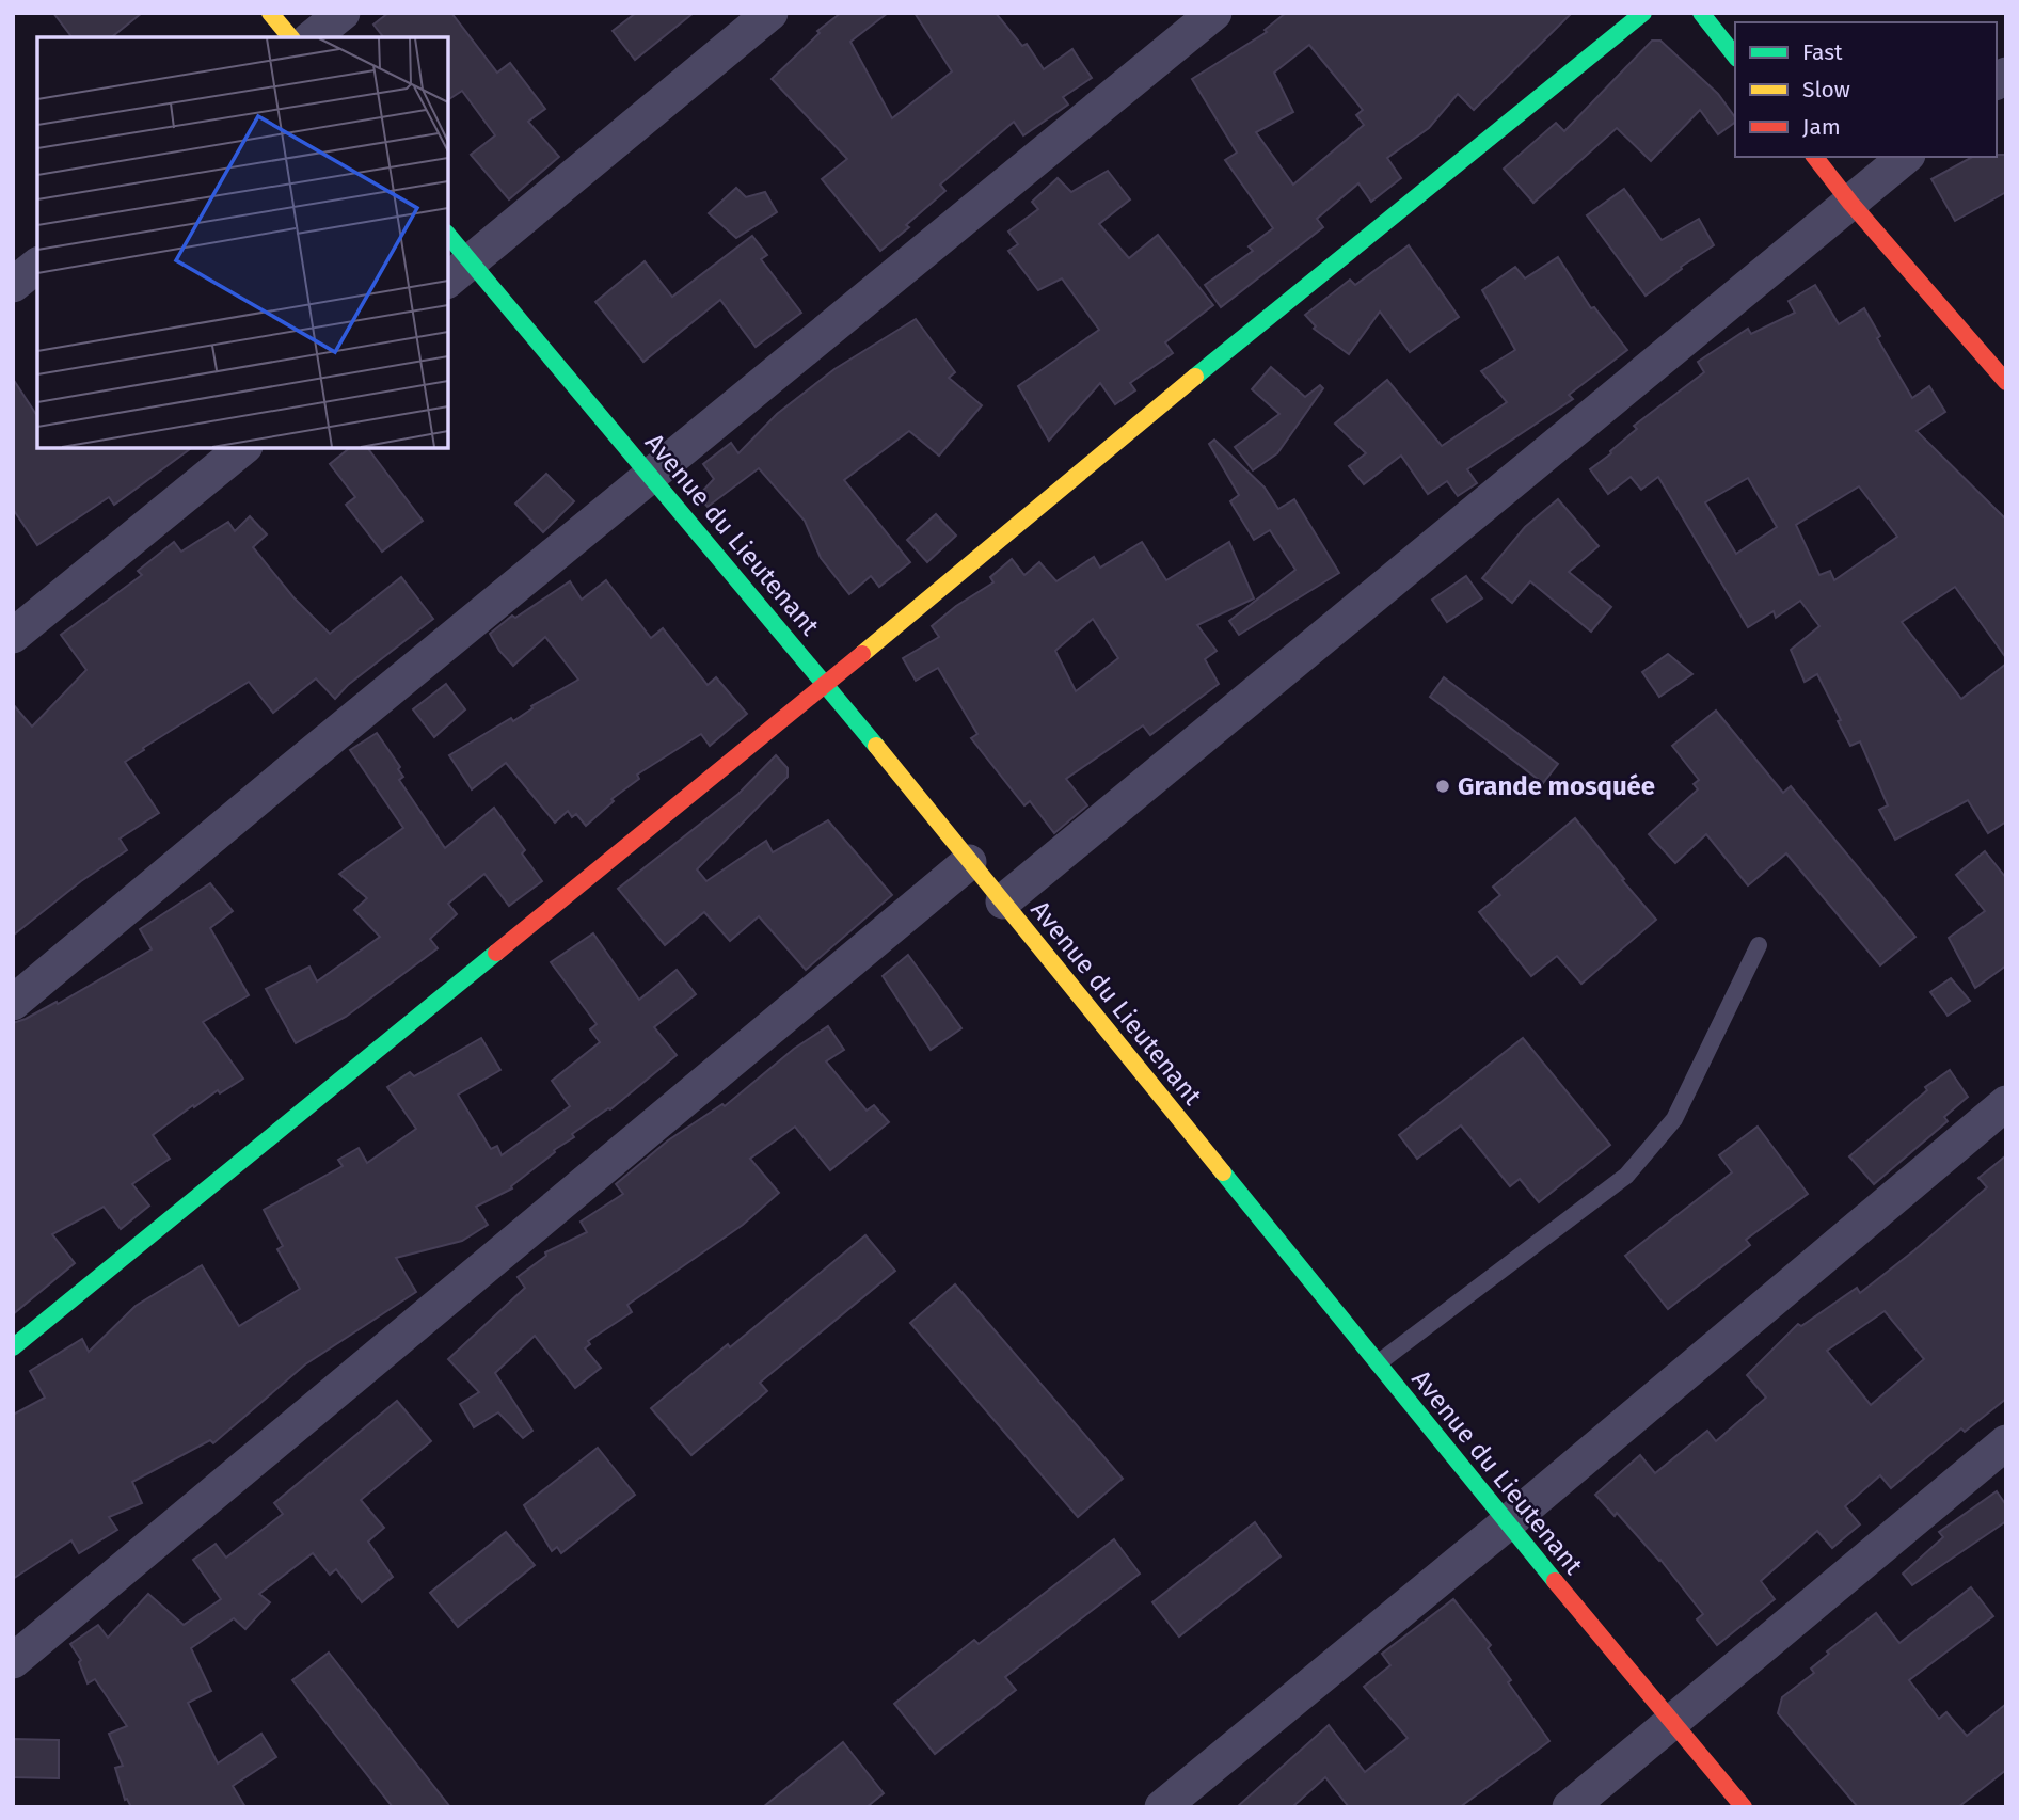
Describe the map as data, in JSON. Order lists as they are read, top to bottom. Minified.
{"streets":{"street":["Avenue du Lieutenant"]},"places":["Grande mosquée"],"legend":["Fast","Slow","Jam"]}
